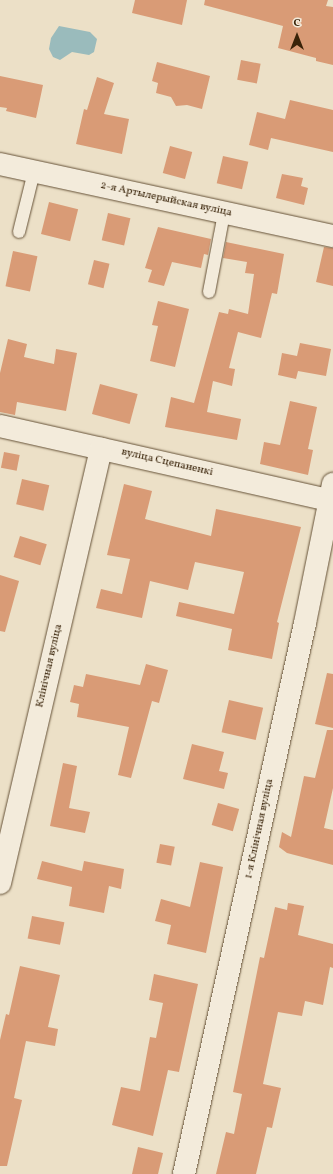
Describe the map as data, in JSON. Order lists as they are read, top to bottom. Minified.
{"streets":{"street":["2-я Артылерыйская вуліца","вуліца Сцепаненкі","Клінічная вуліца","1-я Клінічная вуліца"]},"crossings":[["вуліца Сцепаненкі","Клінічная вуліца"],["вуліца Сцепаненкі","1-я Клінічная вуліца"]],"north":"top"}
